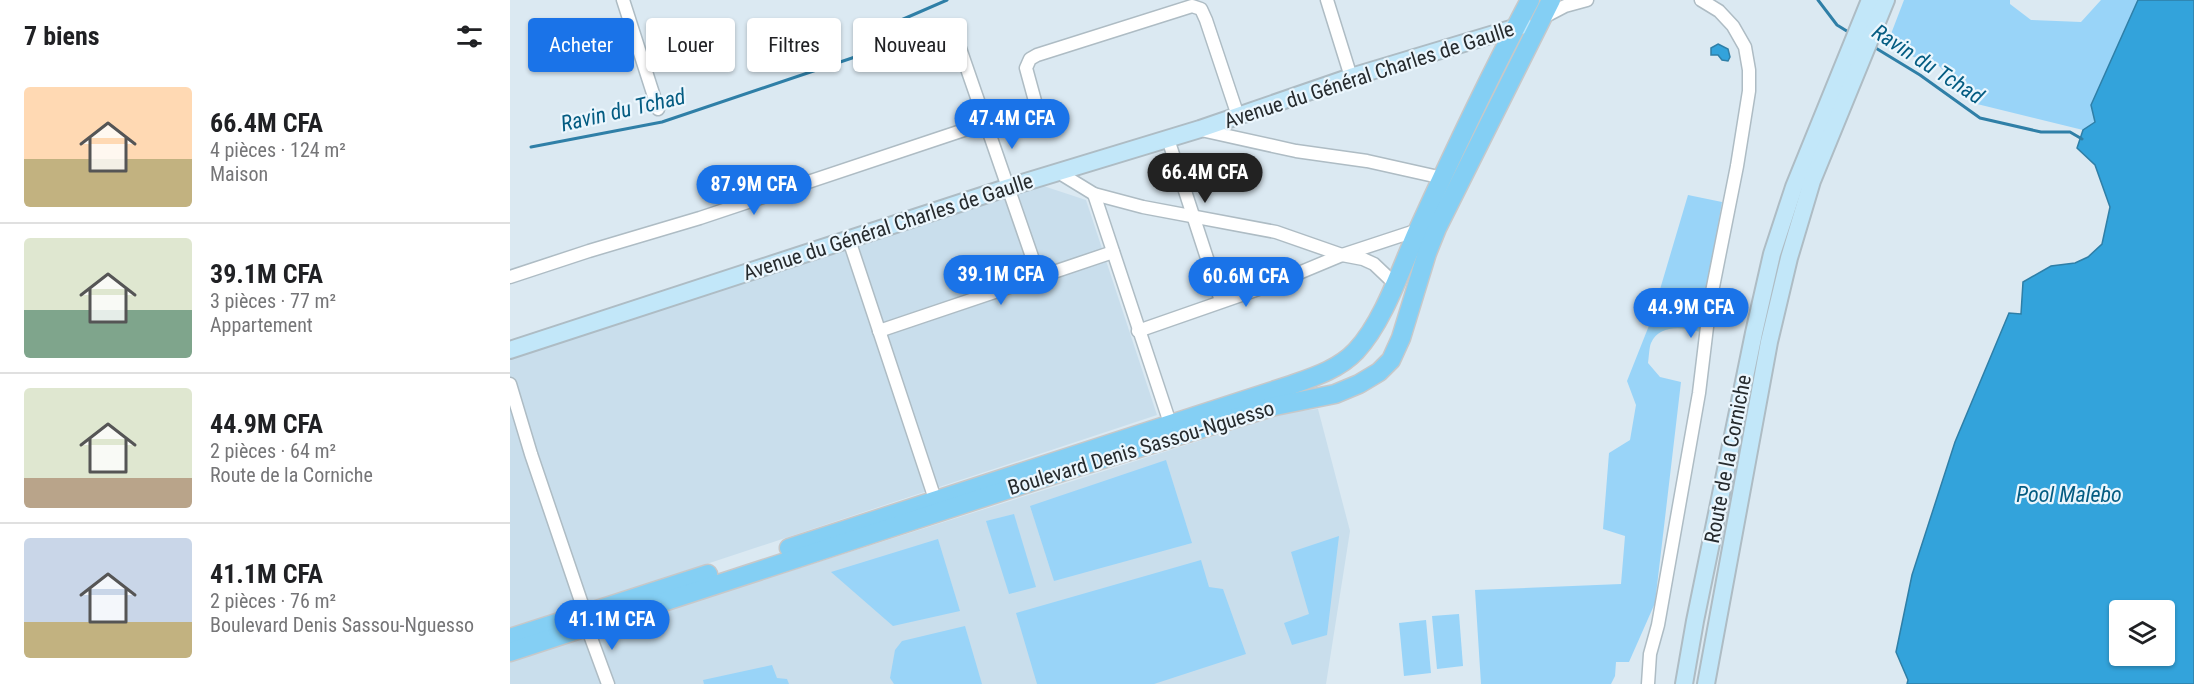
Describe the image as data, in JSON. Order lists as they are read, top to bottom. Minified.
{"streets":{"main road":["Avenue du Général Charles de Gaulle","Boulevard Denis Sassou-Nguesso","Route de la Corniche"]},"crossings":[["Avenue du Général Charles de Gaulle","Boulevard Denis Sassou-Nguesso"]],"water":["Ravin du Tchad","Pool Malebo"],"page":{"heading":"7 biens","chip":["Acheter","Louer","Filtres","Nouveau"],"list":[{"name":"66.4M CFA","note":"4 pièces · 124 m² · Maison"},{"name":"39.1M CFA","note":"3 pièces · 77 m² · Appartement"},{"name":"44.9M CFA","note":"2 pièces · 64 m² · Route de la Corniche"},{"name":"41.1M CFA","note":"2 pièces · 76 m² · Boulevard Denis Sassou-Nguesso"}],"price":["47.4M CFA","66.4M CFA","87.9M CFA","39.1M CFA","60.6M CFA","44.9M CFA","41.1M CFA"]}}
